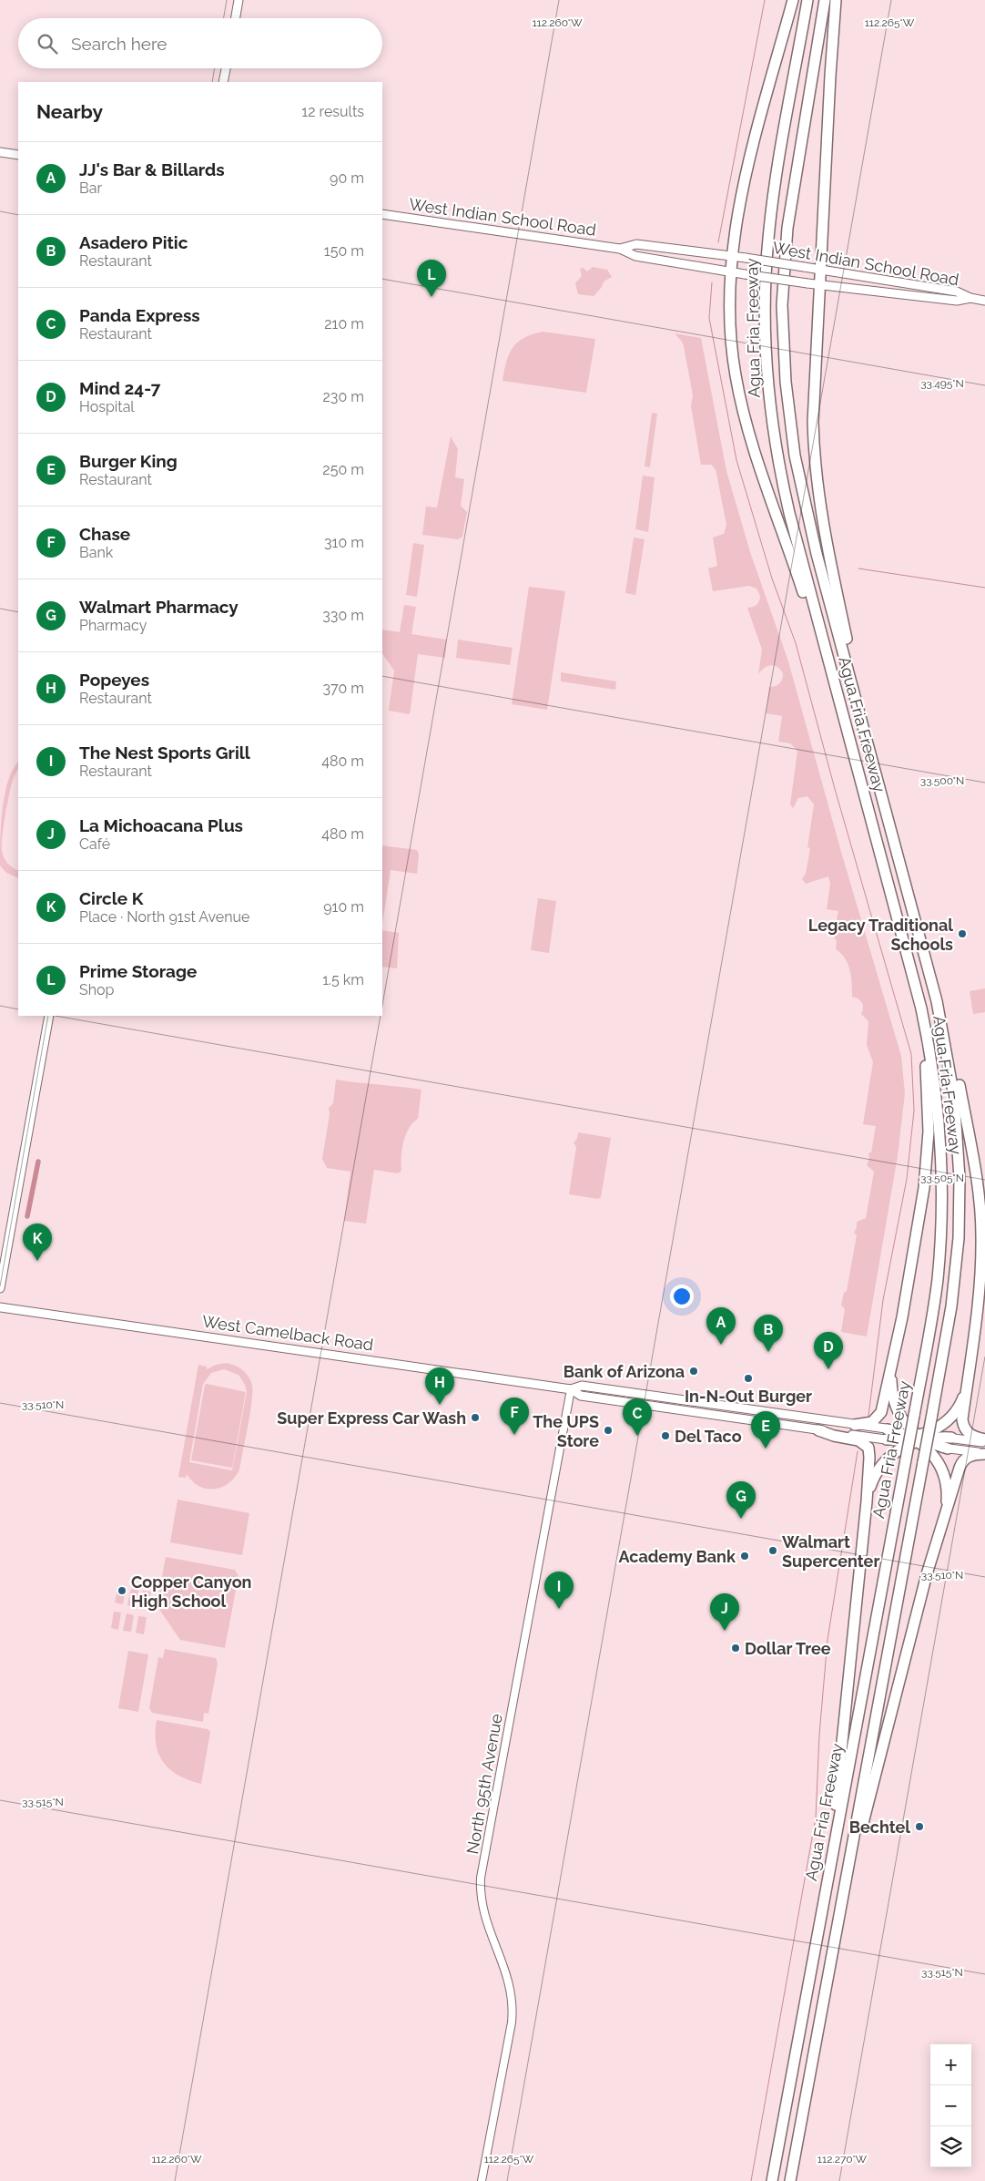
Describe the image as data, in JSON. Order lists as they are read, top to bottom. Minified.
{"streets":{"highway":["Agua Fria Freeway"],"main road":["West Indian School Road","West Camelback Road"],"street":["North 95th Avenue"]},"crossings":[["West Camelback Road","North 95th Avenue"]],"places":["Legacy Traditional Schools","Bank of Arizona","In-N-Out Burger","Super Express Car Wash","The UPS Store","Del Taco","Walmart Supercenter","Academy Bank","Copper Canyon High School","Dollar Tree","Bechtel"],"page":{"search":"Search here","heading":["Nearby","12 results"],"list":[{"mark":"A","name":"JJ's Bar & Billards","note":"Bar","value":"90 m"},{"mark":"B","name":"Asadero Pitic","note":"Restaurant","value":"150 m"},{"mark":"C","name":"Panda Express","note":"Restaurant","value":"210 m"},{"mark":"D","name":"Mind 24-7","note":"Hospital","value":"230 m"},{"mark":"E","name":"Burger King","note":"Restaurant","value":"250 m"},{"mark":"F","name":"Chase","note":"Bank","value":"310 m"},{"mark":"G","name":"Walmart Pharmacy","note":"Pharmacy","value":"330 m"},{"mark":"H","name":"Popeyes","note":"Restaurant","value":"370 m"},{"mark":"I","name":"The Nest Sports Grill","note":"Restaurant","value":"480 m"},{"mark":"J","name":"La Michoacana Plus","note":"Café","value":"480 m"},{"mark":"K","name":"Circle K","note":"Place · North 91st Avenue","value":"910 m"},{"mark":"L","name":"Prime Storage","note":"Shop","value":"1.5 km"}],"pins":["L","K","A","B","D","H","F","C","E","G","I","J"],"map_buttons":["+","−"]},"coordinates":["112.260°W","112.265°W","33.495°N","33.500°N","33.505°N","33.510°N","33.515°N","112.270°W"]}
